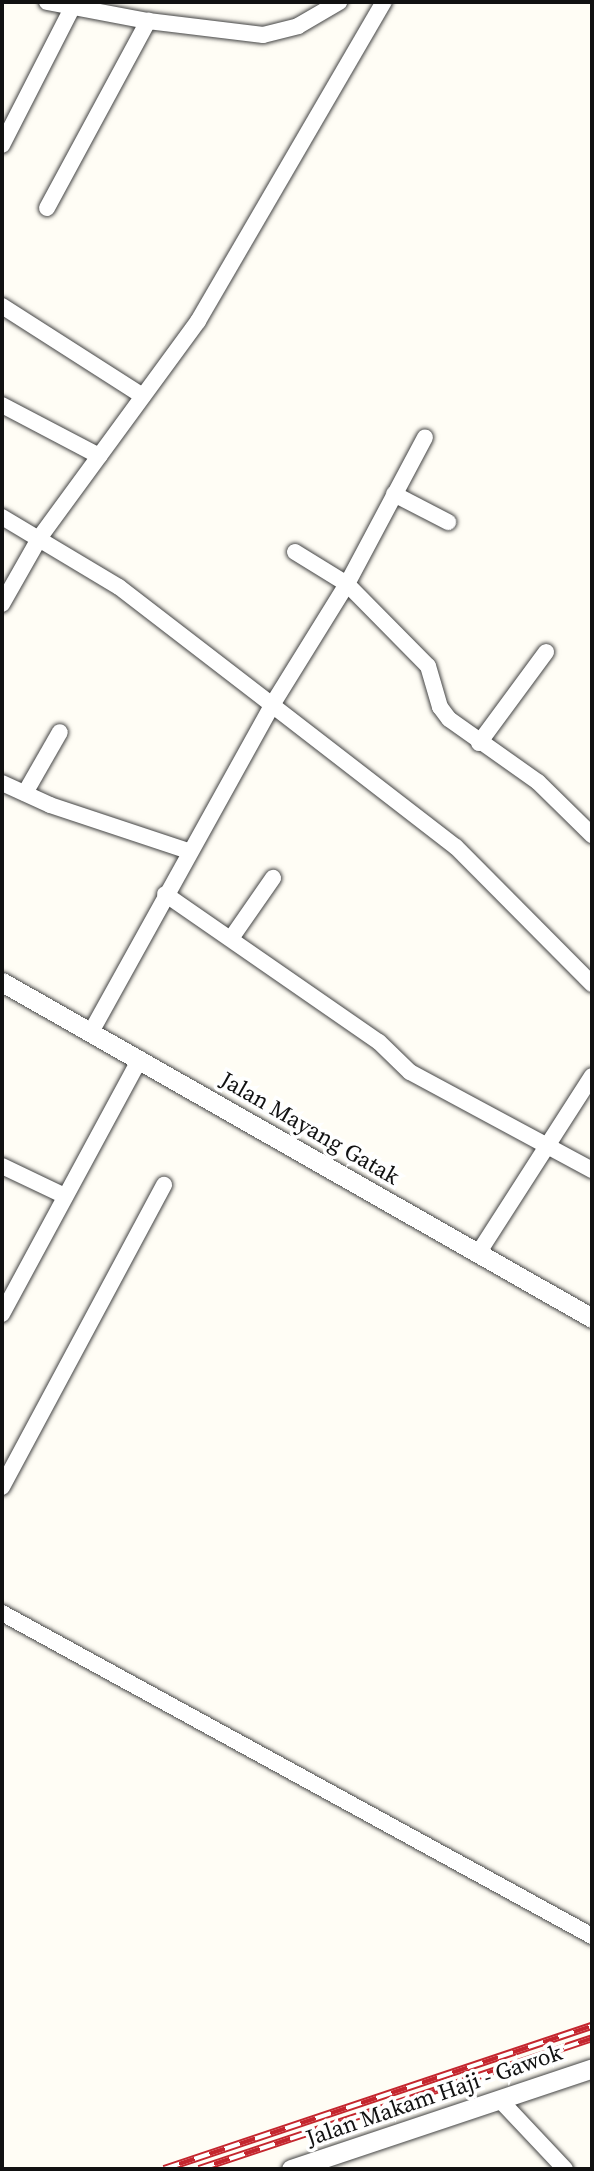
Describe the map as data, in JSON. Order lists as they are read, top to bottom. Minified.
{"streets":{"street":["Jalan Mayang Gatak","Jalan Makam Haji - Gawok"]}}
